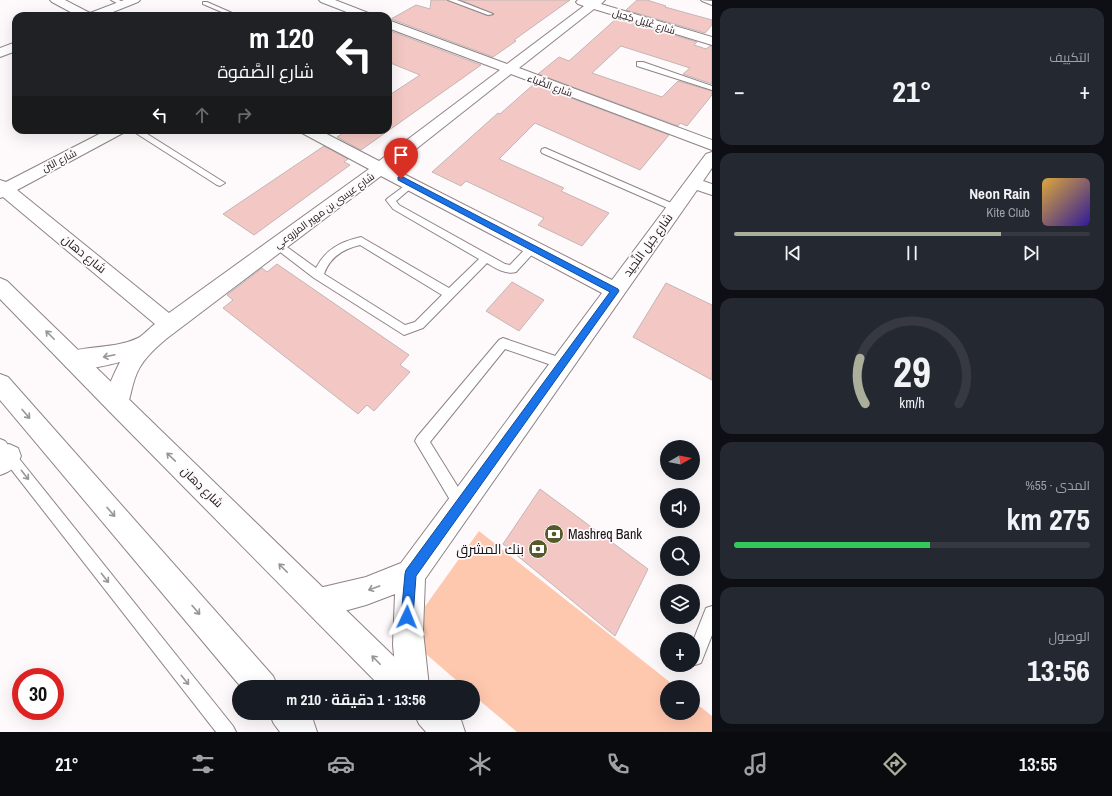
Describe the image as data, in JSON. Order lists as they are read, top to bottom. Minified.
{"streets":{"street":["شارع غَلِيل كِحِيل","شارع الضِّياء","شارع البُن","شارع عيسى بن مهير المزروعي","شارع جَبل النِّجيد","شارع دهان","شارع دِهان"]},"crossings":[["شارع غَلِيل كِحِيل","شارع عيسى بن مهير المزروعي"],["شارع الضِّياء","شارع عيسى بن مهير المزروعي"],["شارع البُن","شارع دهان"],["شارع عيسى بن مهير المزروعي","شارع دهان"],["شارع عيسى بن مهير المزروعي","شارع دِهان"]],"places":{"bank":["Mashreq Bank","بنك المشرق"]},"north":"right","page":{"tile":["التكييف",["المدى · 55%","275 km"],["الوصول","13:56"]],"turn":["120 m","شارع الصَّفوة"],"heat":["−","21°","+"],"song":["Neon Rain","Kite Club"],"map_buttons":["+","−"],"limit":"30","trip":"13:56 · 1 دقيقة · 210 m","tabs":["13:55","21°"],"gauge":["29","km/h"]}}
